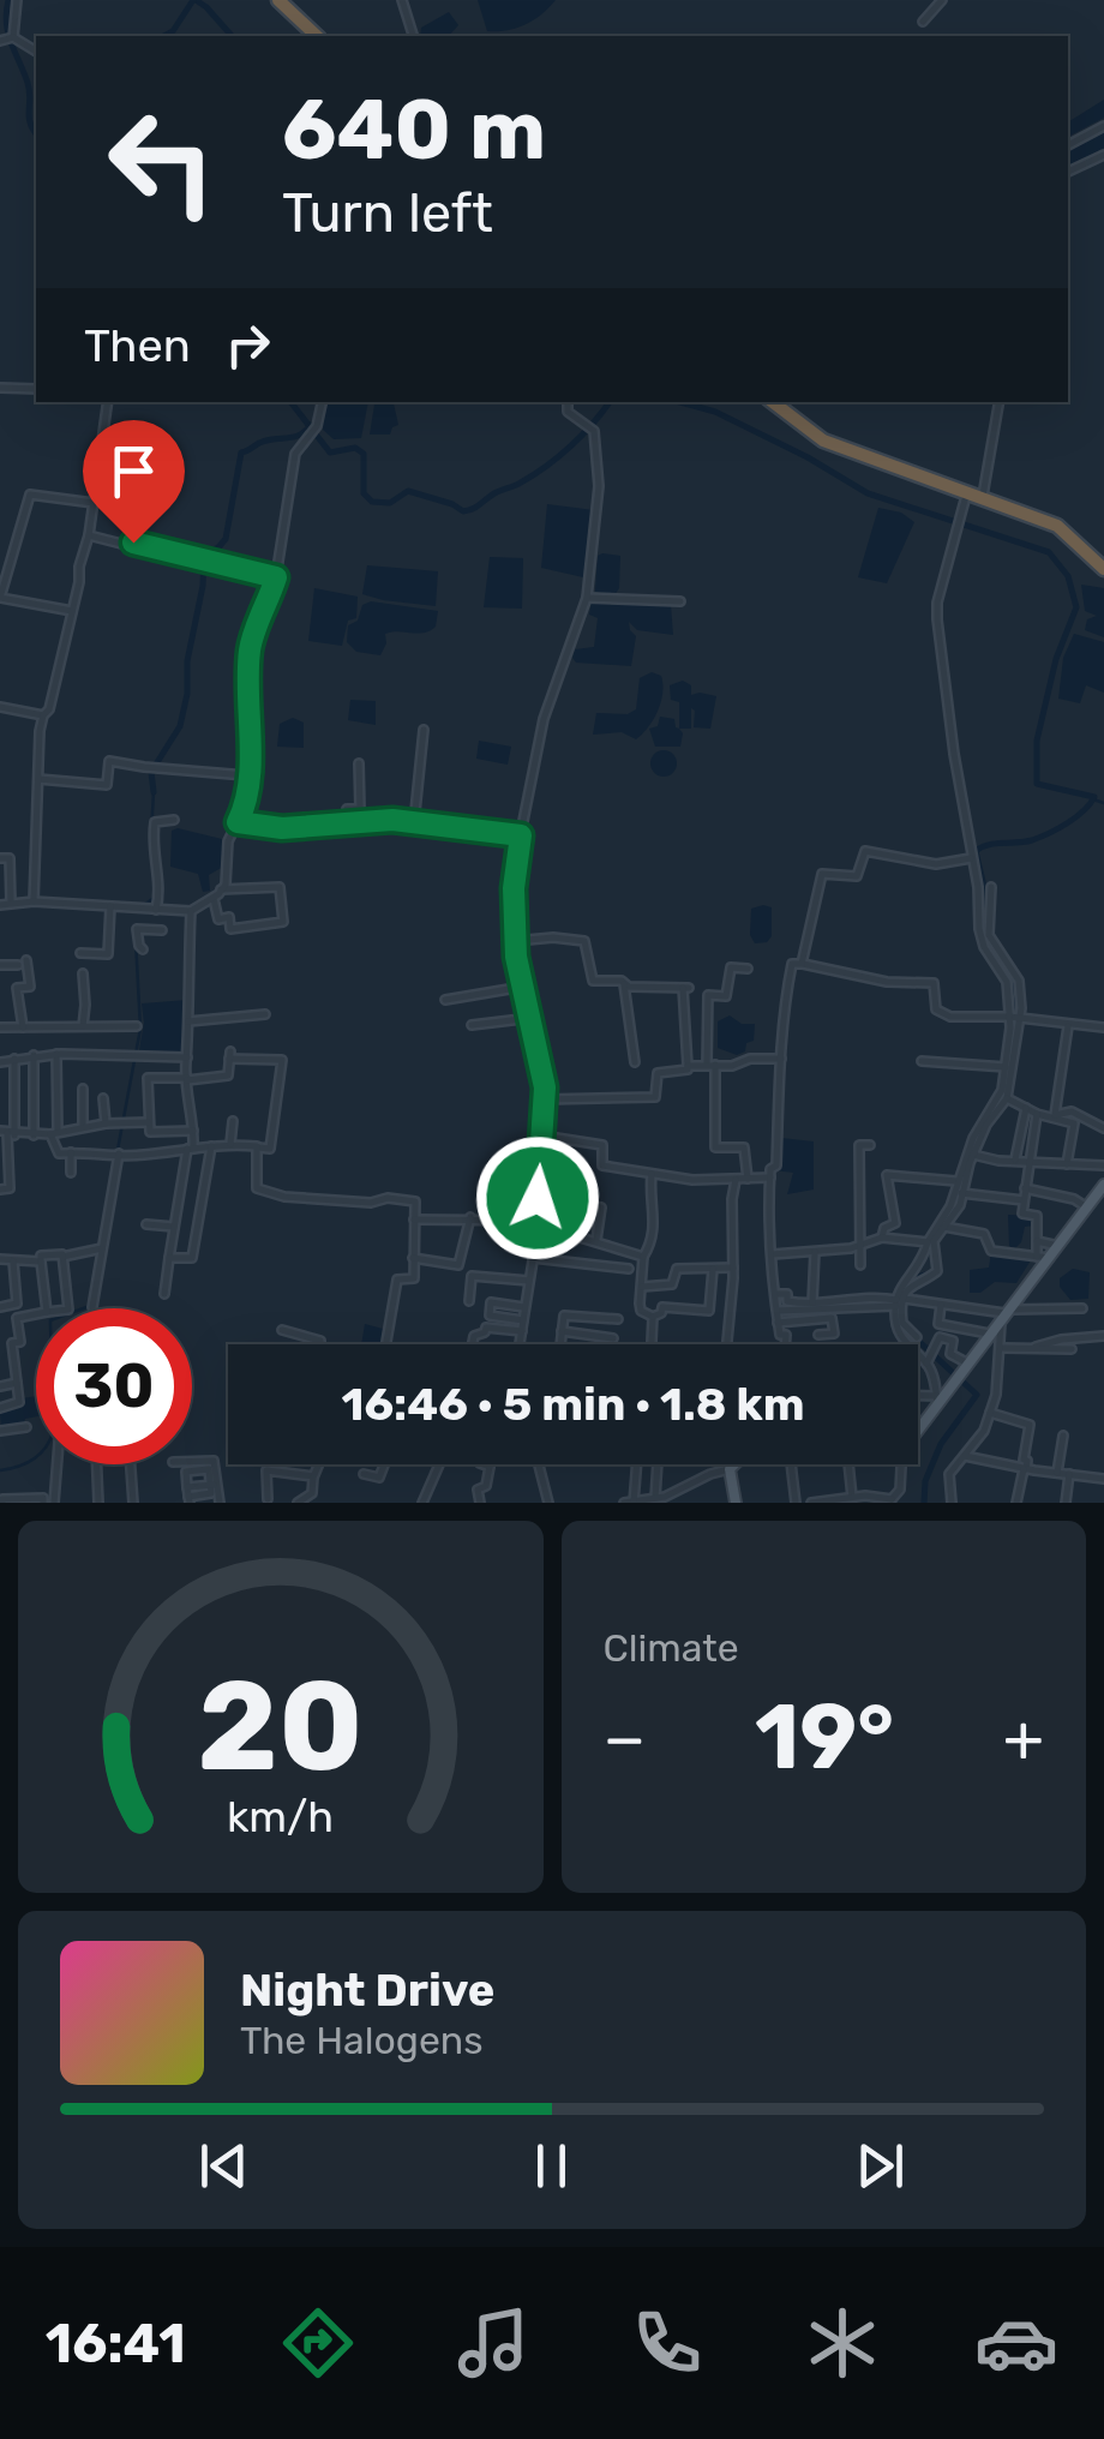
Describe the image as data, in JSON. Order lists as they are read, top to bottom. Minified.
{"page":{"turn":["640 m","Turn left"],"then":"Then","limit":"30","trip":"16:46 · 5 min · 1.8 km","tile":"Climate","heat":["−","19°","+"],"song":["Night Drive","The Halogens"],"tabs":"16:41","gauge":["20","km/h"]}}
